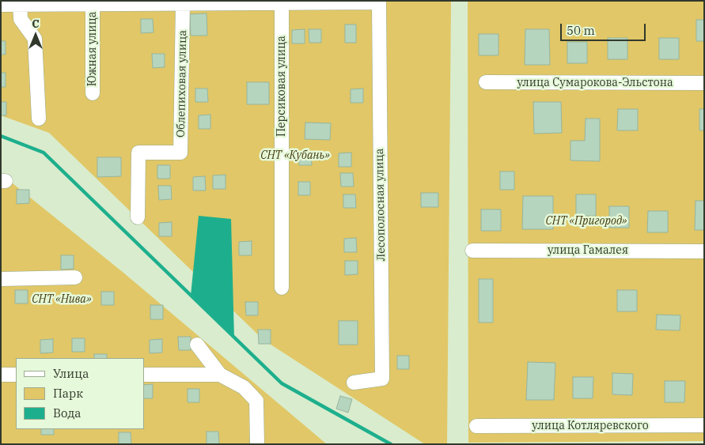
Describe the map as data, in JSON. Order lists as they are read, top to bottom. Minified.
{"streets":{"street":["Южная улица","улица Сумарокова-Эльстона","Облепиховая улица","Персиковая улица","Лесополосная улица","улица Гамалея","улица Котляревского"]},"crossings":[["Южная улица","Облепиховая улица"],["Южная улица","Персиковая улица"],["Южная улица","Лесополосная улица"]],"parks":["СНТ «Кубань»","СНТ «Пригород»","СНТ «Нива»"],"legend":["Улица","Парк","Вода"],"scale_bar":"50 m","north":"top"}
